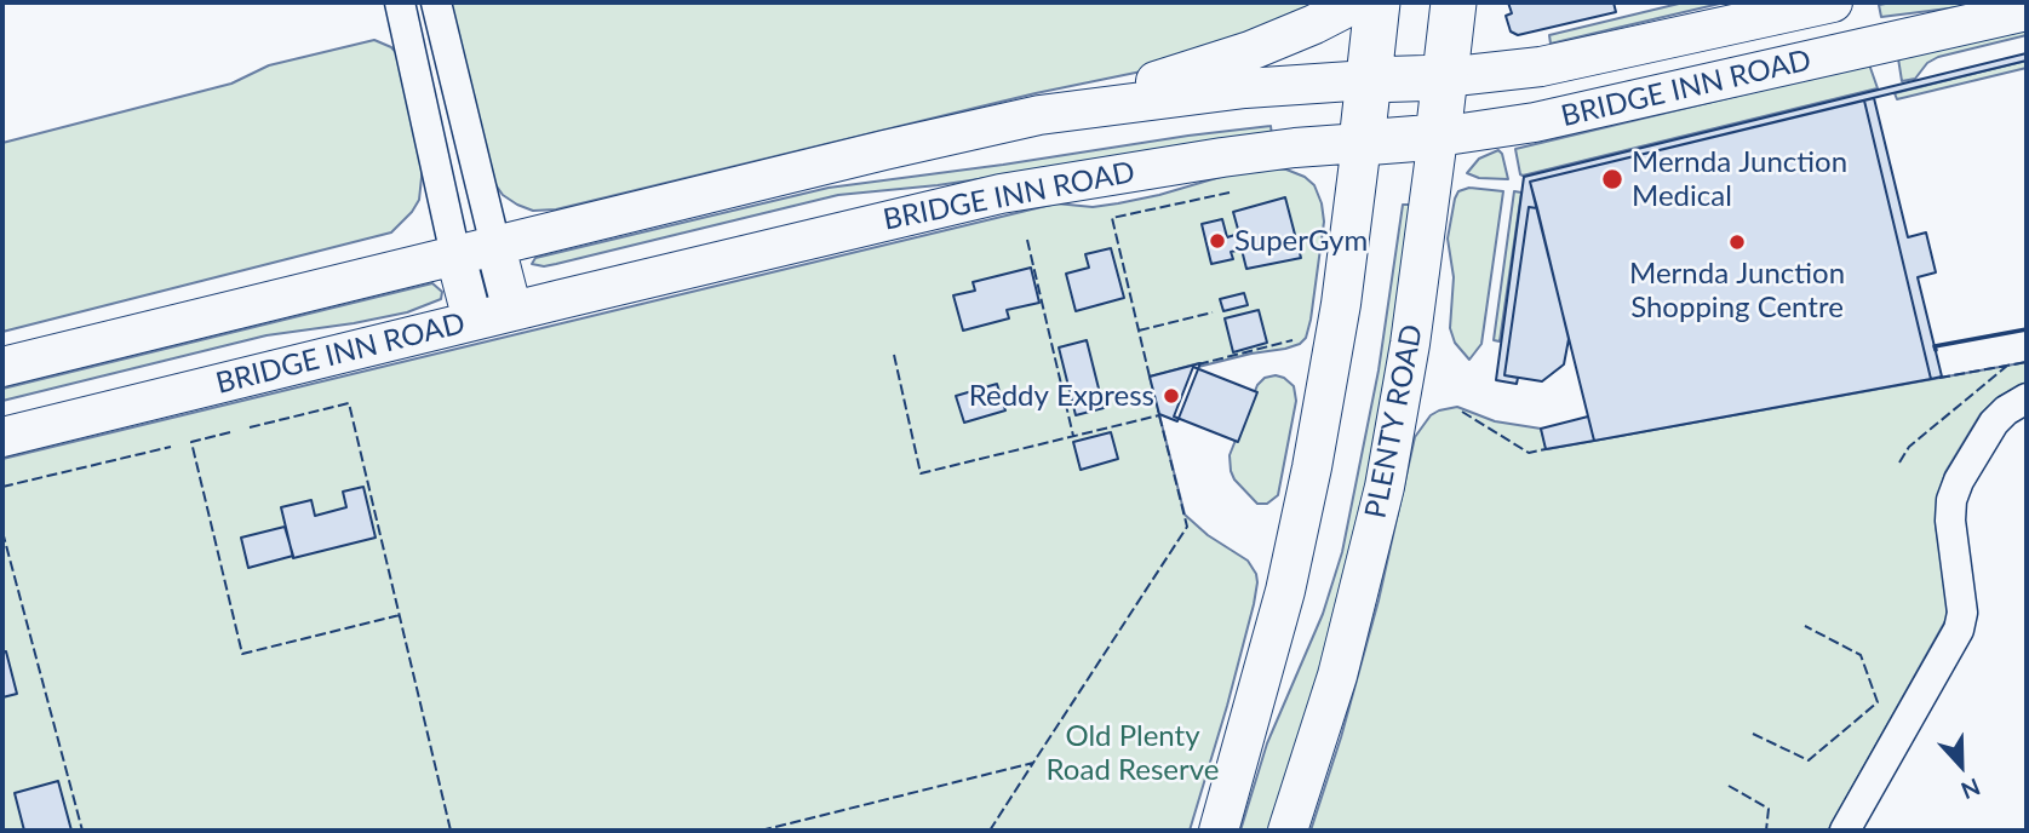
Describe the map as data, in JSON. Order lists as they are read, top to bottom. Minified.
{"streets":{"highway":["BRIDGE INN ROAD","PLENTY ROAD"]},"crossings":[["BRIDGE INN ROAD","PLENTY ROAD"]],"parks":["Old Plenty Road Reserve"],"places":["Mernda Junction Medical","SuperGym","Mernda Junction Shopping Centre","Reddy Express"],"north":"bottom"}
